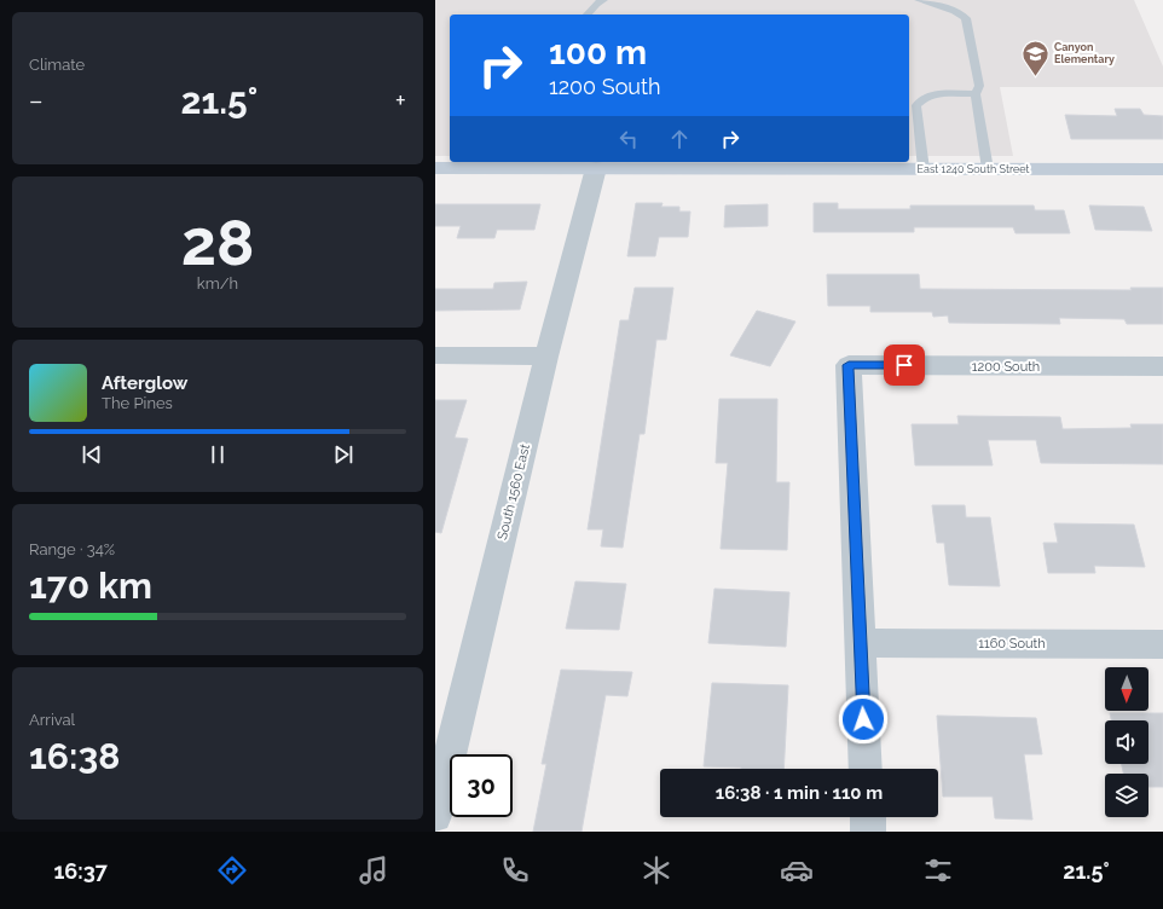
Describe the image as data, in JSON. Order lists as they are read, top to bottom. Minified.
{"streets":{"street":["East 1240 South Street","1200 South","South 1560 East","1160 South"]},"crossings":[["East 1240 South Street","South 1560 East"],["1200 South","1160 South"]],"places":{"school or university":["Canyon Elementary"]},"north":"bottom","page":{"tile":["Climate",["28","km/h"],["Range · 34%","170 km"],["Arrival","16:38"]],"turn":["100 m","1200 South"],"heat":["−","21.5°","+"],"song":["Afterglow","The Pines"],"limit":"30","trip":"16:38 · 1 min · 110 m","tabs":["16:37","21.5°"]}}
